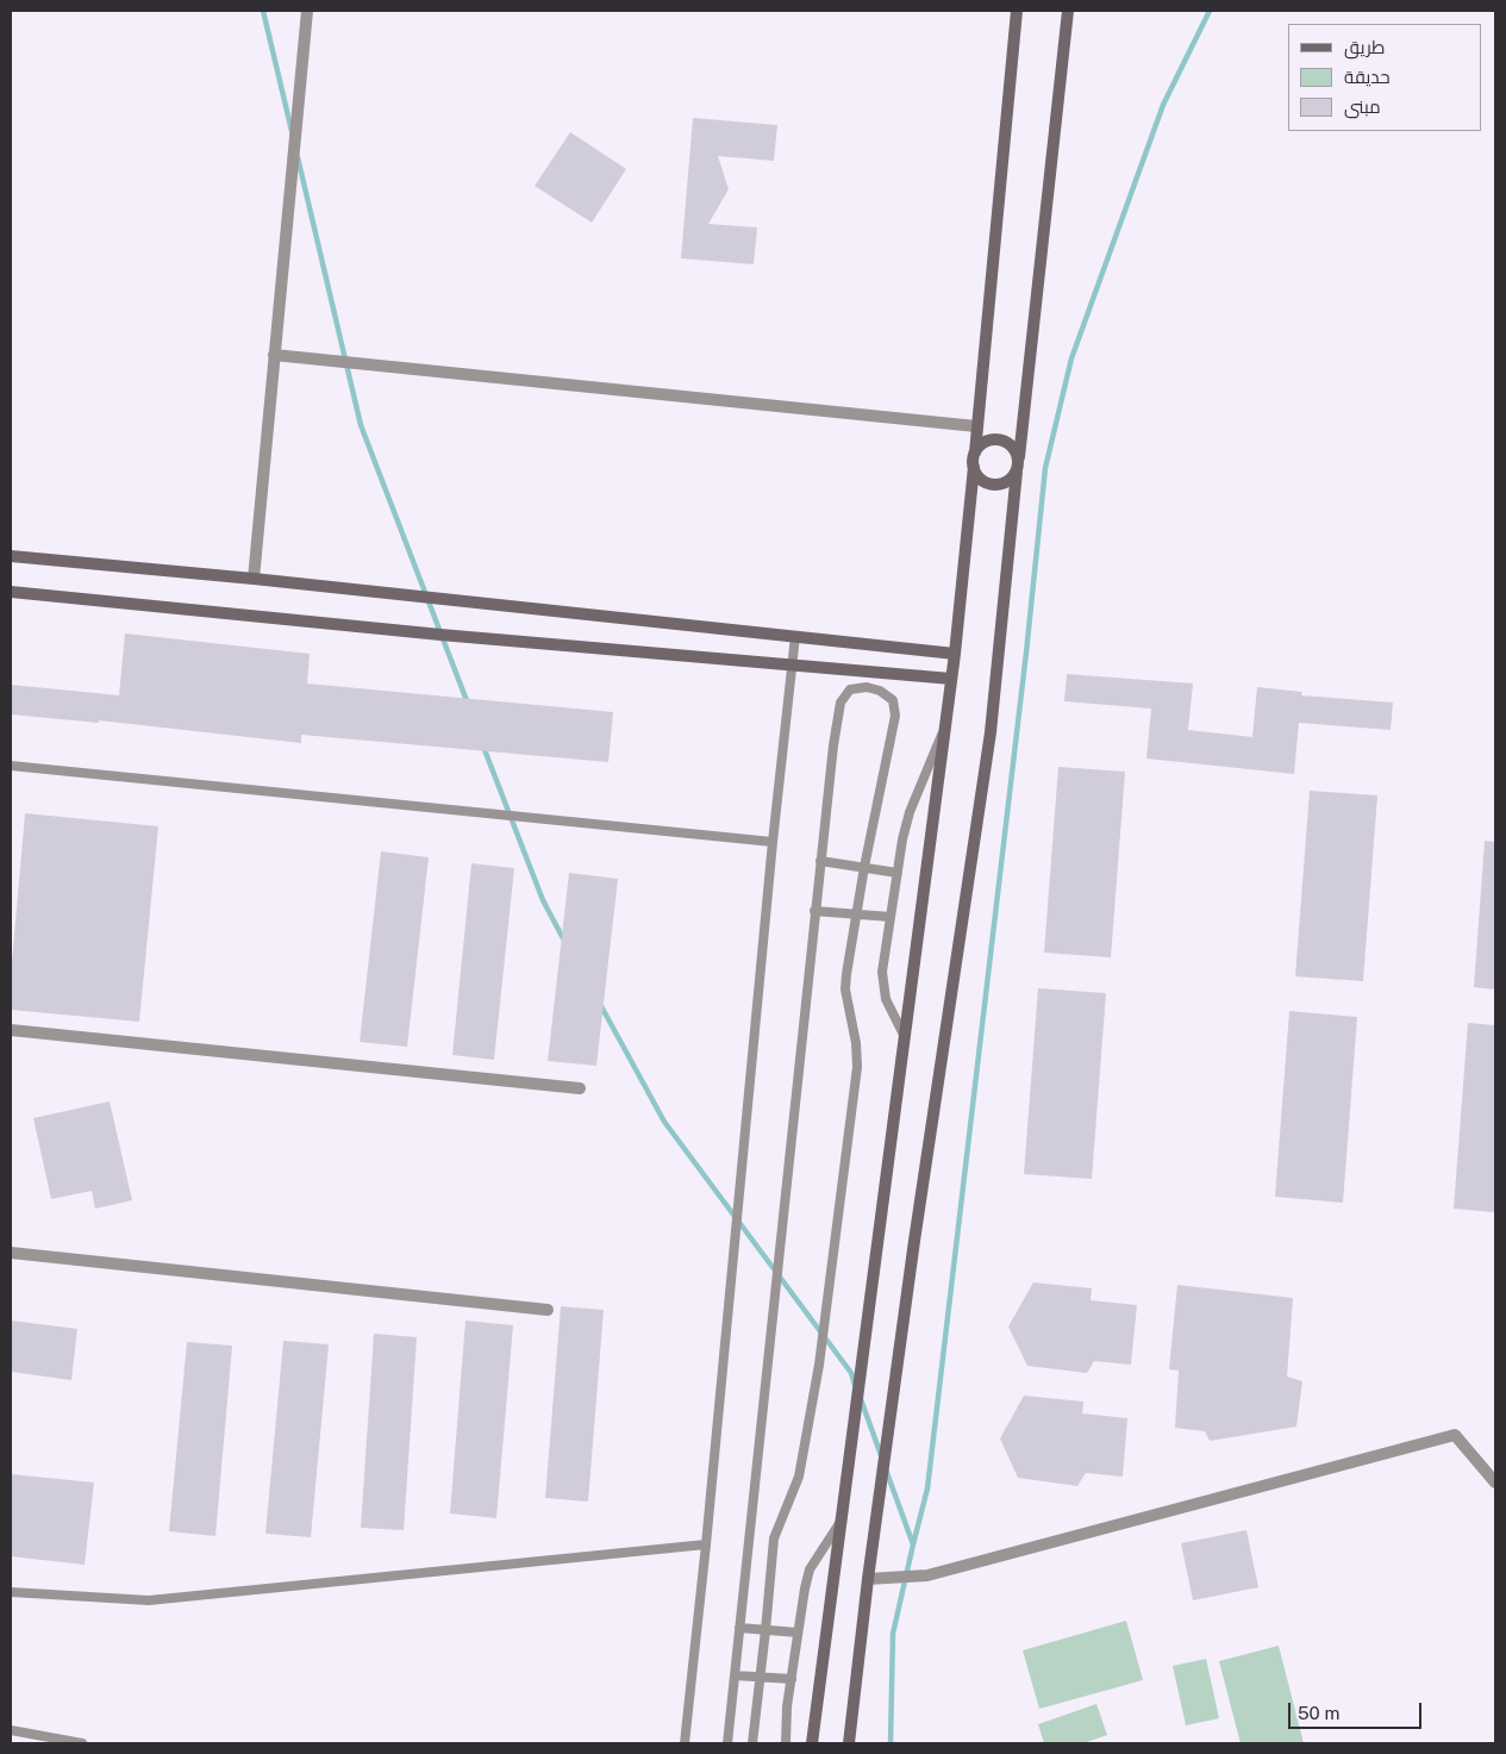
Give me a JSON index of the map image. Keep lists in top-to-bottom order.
{
  "legend": ["طريق", "حديقة", "مبنى"],
  "scale_bar": "50 m"
}
